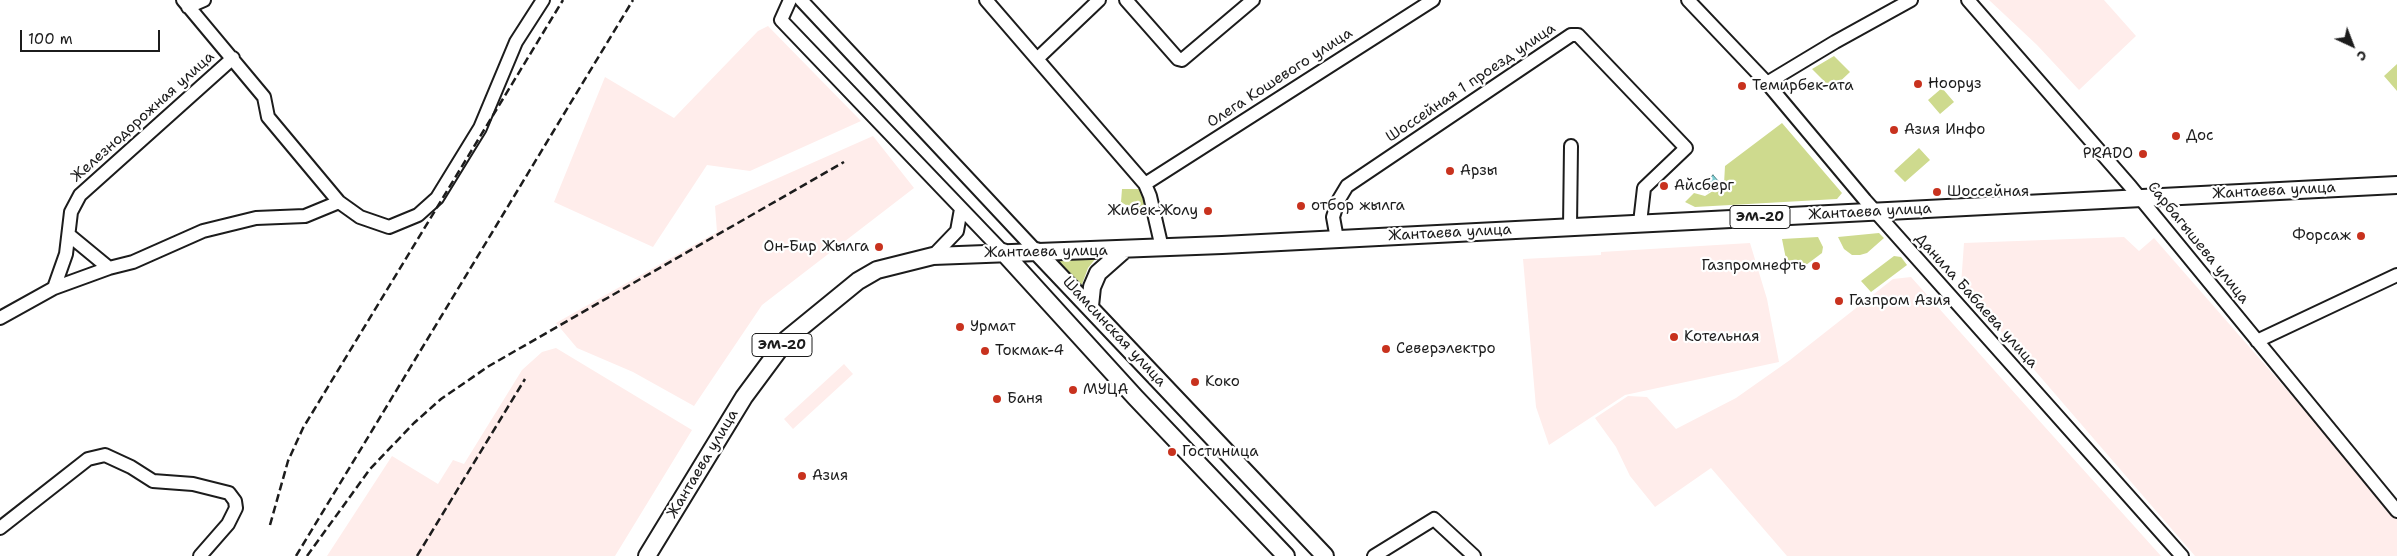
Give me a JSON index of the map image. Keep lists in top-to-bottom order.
{
  "streets": {
    "main road": ["Жантаева улица", "ЭМ-20", "Шамсинская улица"],
    "street": [
      "Олега Кошевого улица",
      "Шоссейная 1 проезд улица",
      "Железнодорожная улица",
      "Сарбагышева улица",
      "Данила Бабаева улица"
    ]
  },
  "crossings": [
    ["Шоссейная 1 проезд улица", "Жантаева улица"],
    ["Жантаева улица", "Сарбагышева улица"],
    ["Жантаева улица", "Данила Бабаева улица"],
    ["Жантаева улица", "Шамсинская улица"]
  ],
  "places": [
    "Нооруз",
    "Темирбек-ата",
    "Азия Инфо",
    "Дос",
    "PRADO",
    "Арзы",
    "Айсберг",
    "Шоссейная",
    "отбор жылга",
    "Жибек-Жолу",
    "Форсаж",
    "Он-Бир Жылга",
    "Газпромнефть",
    "Газпром Азия",
    "Урмат",
    "Котельная",
    "Северэлектро",
    "Токмак-4",
    "Коко",
    "МУЦА",
    "Баня",
    "Гостиница",
    "Азия"
  ],
  "scale_bar": "100 m",
  "north": "bottom right"
}
